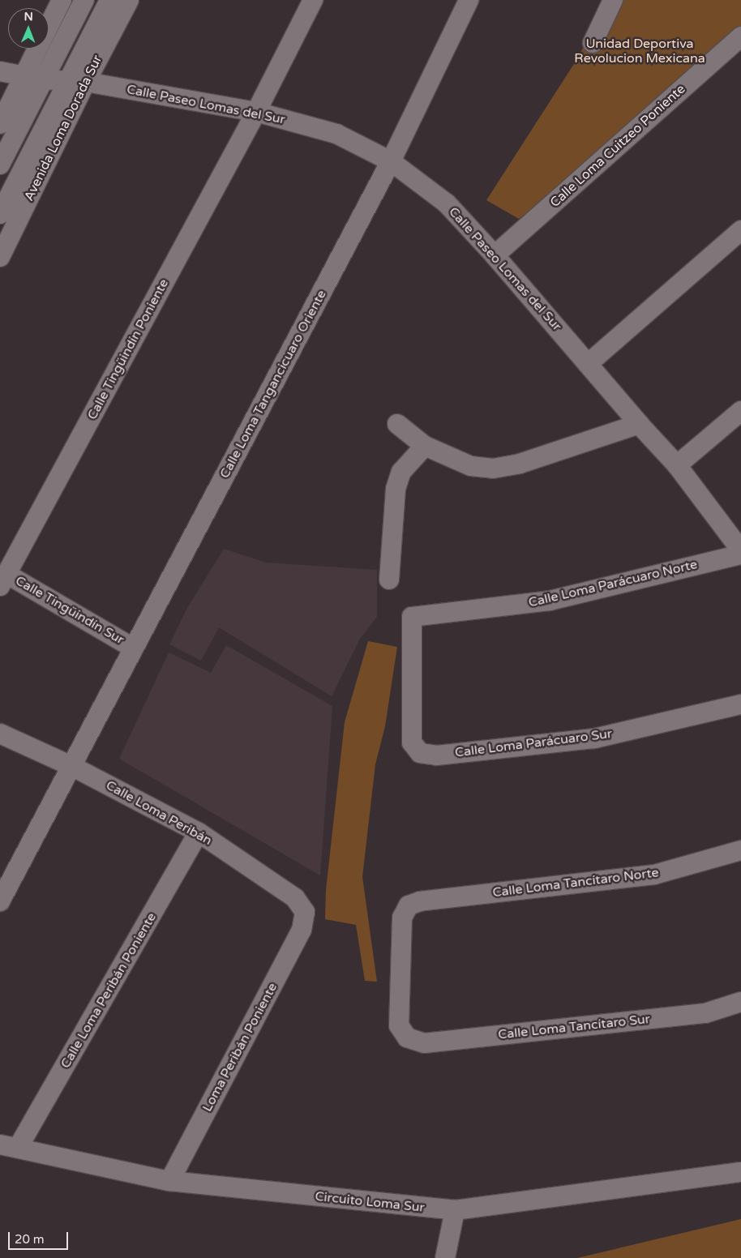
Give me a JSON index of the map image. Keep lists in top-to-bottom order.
{
  "streets": {
    "street": [
      "Calle Paseo Lomas del Sur",
      "Avenida Loma Dorada Sur",
      "Calle Loma Cuitzeo Poniente",
      "Calle Tingüindín Poniente",
      "Calle Loma Tangancicuaro Oriente",
      "Calle Loma Parácuaro Norte",
      "Calle Tingüindín Sur",
      "Calle Loma Parácuaro Sur",
      "Calle Loma Peribán",
      "Calle Loma Tancítaro Norte",
      "Calle Loma Peribán Poniente",
      "Calle Loma Tancítaro Sur",
      "Loma Peribán Poniente",
      "Circuito Loma Sur"
    ]
  },
  "crossings": [
    ["Calle Paseo Lomas del Sur", "Avenida Loma Dorada Sur"],
    ["Calle Paseo Lomas del Sur", "Calle Loma Cuitzeo Poniente"],
    ["Calle Paseo Lomas del Sur", "Calle Tingüindín Poniente"],
    ["Calle Paseo Lomas del Sur", "Calle Loma Tangancicuaro Oriente"],
    ["Calle Tingüindín Poniente", "Calle Tingüindín Sur"],
    ["Calle Loma Tangancicuaro Oriente", "Calle Tingüindín Sur"],
    ["Calle Loma Tangancicuaro Oriente", "Calle Loma Peribán"],
    ["Calle Loma Parácuaro Norte", "Calle Loma Parácuaro Sur"],
    ["Calle Loma Peribán", "Calle Loma Peribán Poniente"],
    ["Calle Loma Peribán", "Loma Peribán Poniente"],
    ["Calle Loma Tancítaro Norte", "Calle Loma Tancítaro Sur"],
    ["Calle Loma Peribán Poniente", "Circuito Loma Sur"],
    ["Loma Peribán Poniente", "Circuito Loma Sur"]
  ],
  "parks": ["Unidad Deportiva Revolucion Mexicana"],
  "scale_bar": "20 m",
  "north": "top"
}
